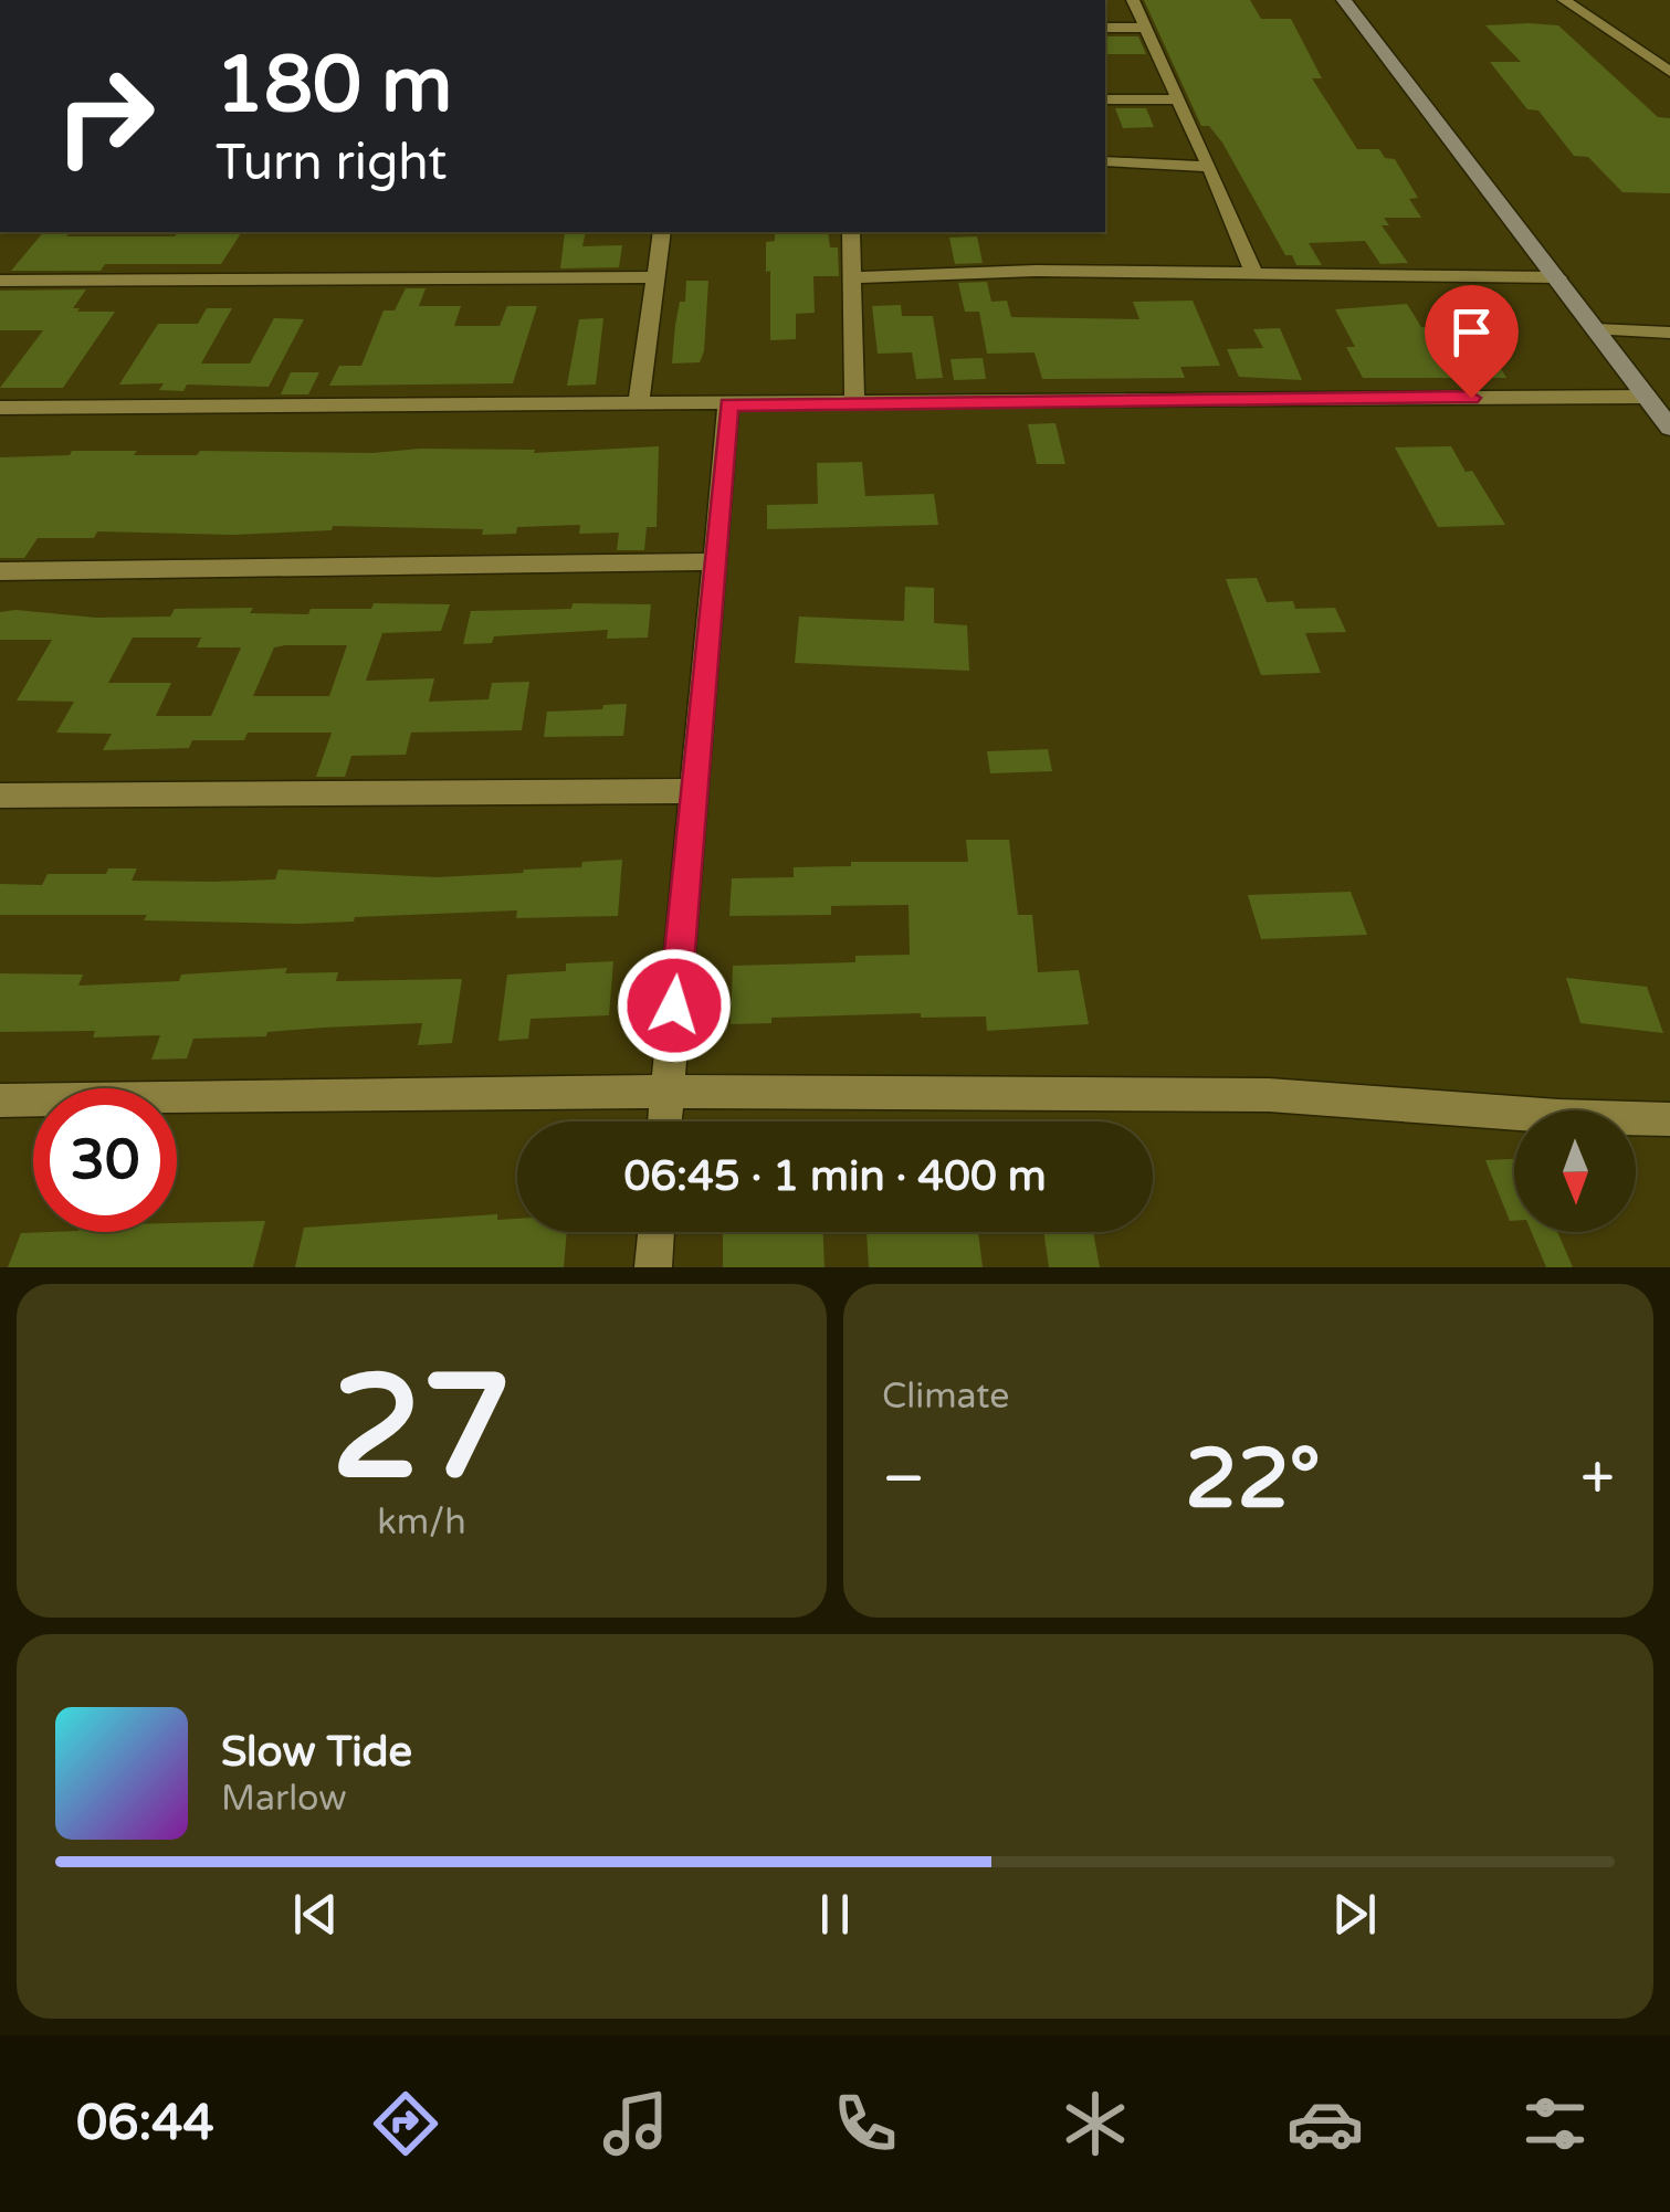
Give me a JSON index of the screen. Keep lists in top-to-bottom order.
{
  "north": "bottom",
  "page": {
    "turn": ["180 m", "Turn right"],
    "limit": "30",
    "trip": "06:45 · 1 min · 400 m",
    "tile": [
      ["27", "km/h"],
      "Climate"
    ],
    "heat": ["−", "22°", "+"],
    "song": ["Slow Tide", "Marlow"],
    "tabs": "06:44"
  }
}
